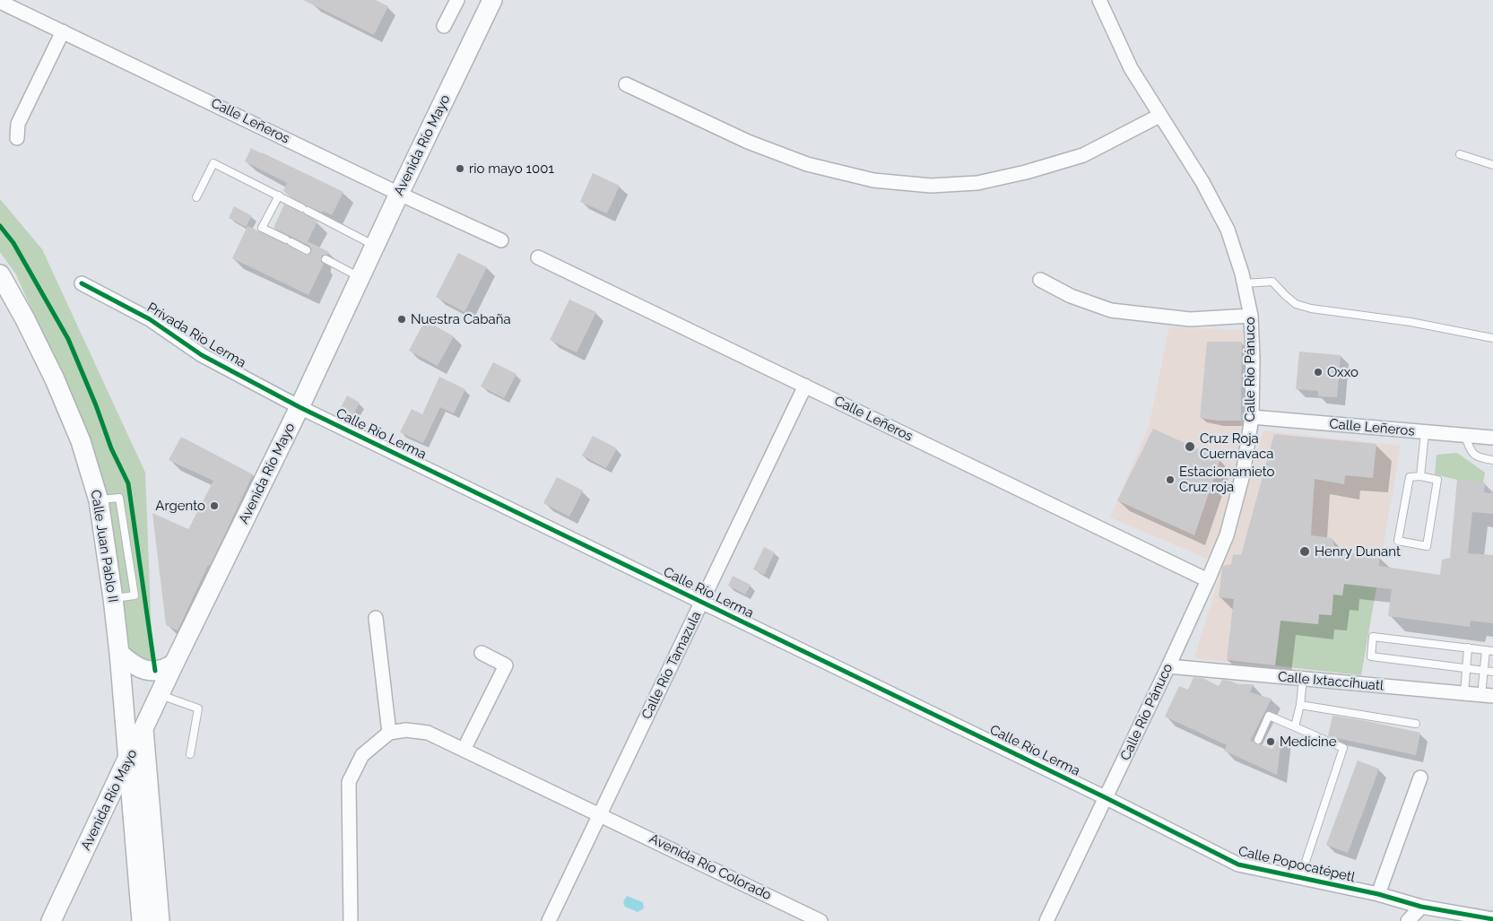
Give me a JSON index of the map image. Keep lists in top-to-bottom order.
{
  "streets": {
    "street": [
      "Calle Leñeros",
      "Avenida Río Mayo",
      "Privada Río Lerma",
      "Calle Río Pánuco",
      "Calle Río Lerma",
      "Calle Juan Pablo II",
      "Calle Río Tamazula",
      "Calle Ixtaccíhuatl",
      "Calle Popocatépetl",
      "Avenida Río Colorado"
    ]
  },
  "crossings": [
    ["Calle Leñeros", "Avenida Río Mayo"],
    ["Calle Leñeros", "Calle Río Pánuco"],
    ["Calle Leñeros", "Calle Río Tamazula"],
    ["Avenida Río Mayo", "Privada Río Lerma"],
    ["Avenida Río Mayo", "Calle Río Lerma"],
    ["Avenida Río Mayo", "Calle Juan Pablo II"],
    ["Privada Río Lerma", "Calle Río Lerma"],
    ["Calle Río Pánuco", "Calle Río Lerma"],
    ["Calle Río Pánuco", "Calle Ixtaccíhuatl"],
    ["Calle Río Pánuco", "Calle Popocatépetl"],
    ["Calle Río Lerma", "Calle Río Tamazula"],
    ["Calle Río Lerma", "Calle Popocatépetl"],
    ["Calle Río Tamazula", "Avenida Río Colorado"]
  ],
  "places": [
    "rio mayo 1001",
    "Nuestra Cabaña",
    "Oxxo",
    "Cruz Roja Cuernavaca",
    "Estacionamieto Cruz roja",
    "Argento",
    "Henry Dunant",
    "Medicine"
  ]
}
